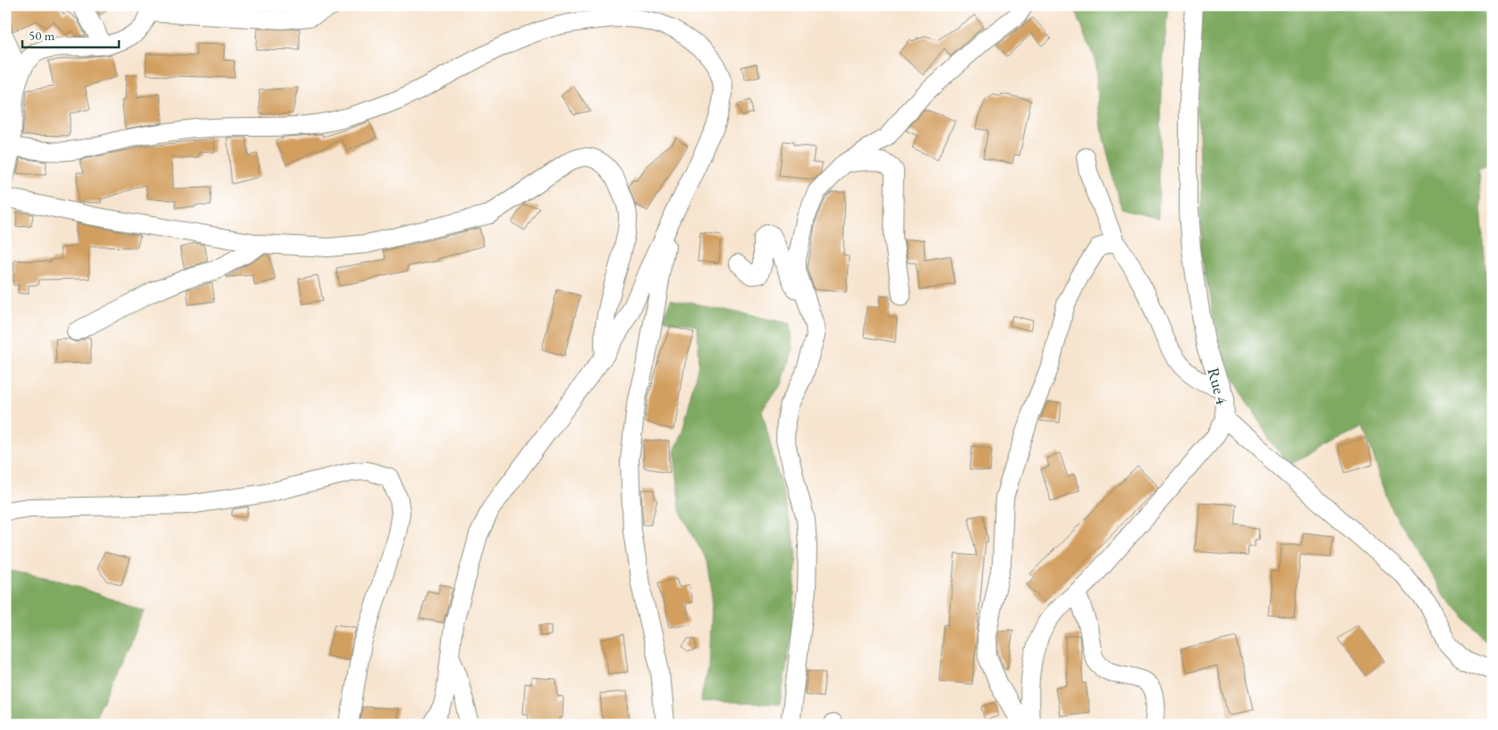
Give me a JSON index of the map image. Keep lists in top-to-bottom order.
{
  "streets": {
    "street": ["Rue 4"]
  },
  "scale_bar": "50 m"
}
